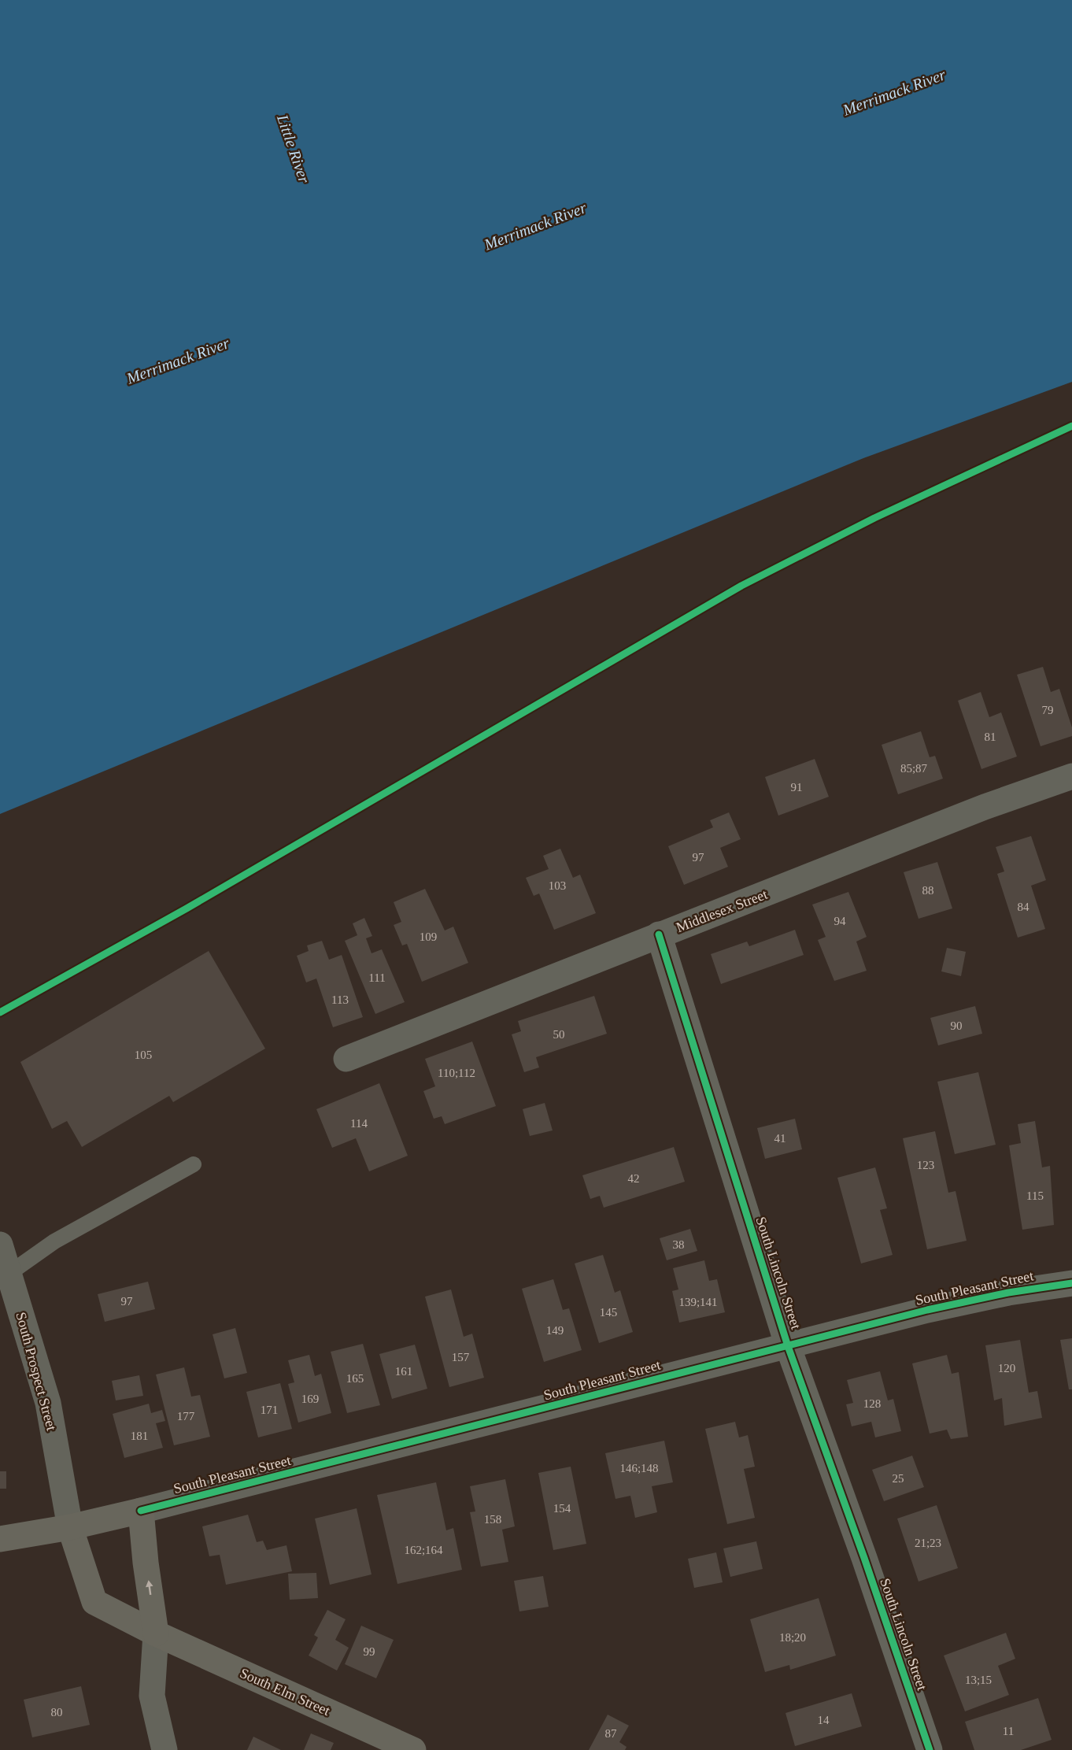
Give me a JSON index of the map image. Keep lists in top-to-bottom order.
{
  "streets": {
    "main road": ["South Elm Street"],
    "street": [
      "Middlesex Street",
      "South Lincoln Street",
      "South Pleasant Street",
      "South Prospect Street"
    ]
  },
  "crossings": [
    ["Middlesex Street", "South Lincoln Street"],
    ["South Lincoln Street", "South Pleasant Street"],
    ["South Prospect Street", "South Elm Street"]
  ],
  "water": ["Merrimack River", "Little River"],
  "house_numbers": [
    "79",
    "81",
    "85;87",
    "91",
    "97",
    "103",
    "88",
    "84",
    "94",
    "109",
    "111",
    "113",
    "90",
    "50",
    "105",
    "110;112",
    "114",
    "41",
    "123",
    "42",
    "115",
    "38",
    "97",
    "139;141",
    "145",
    "149",
    "157",
    "120",
    "161",
    "165",
    "169",
    "128",
    "171",
    "177",
    "181",
    "146;148",
    "25",
    "154",
    "158",
    "21;23",
    "162;164",
    "18;20",
    "99",
    "13;15",
    "80",
    "14",
    "11",
    "87"
  ]
}
